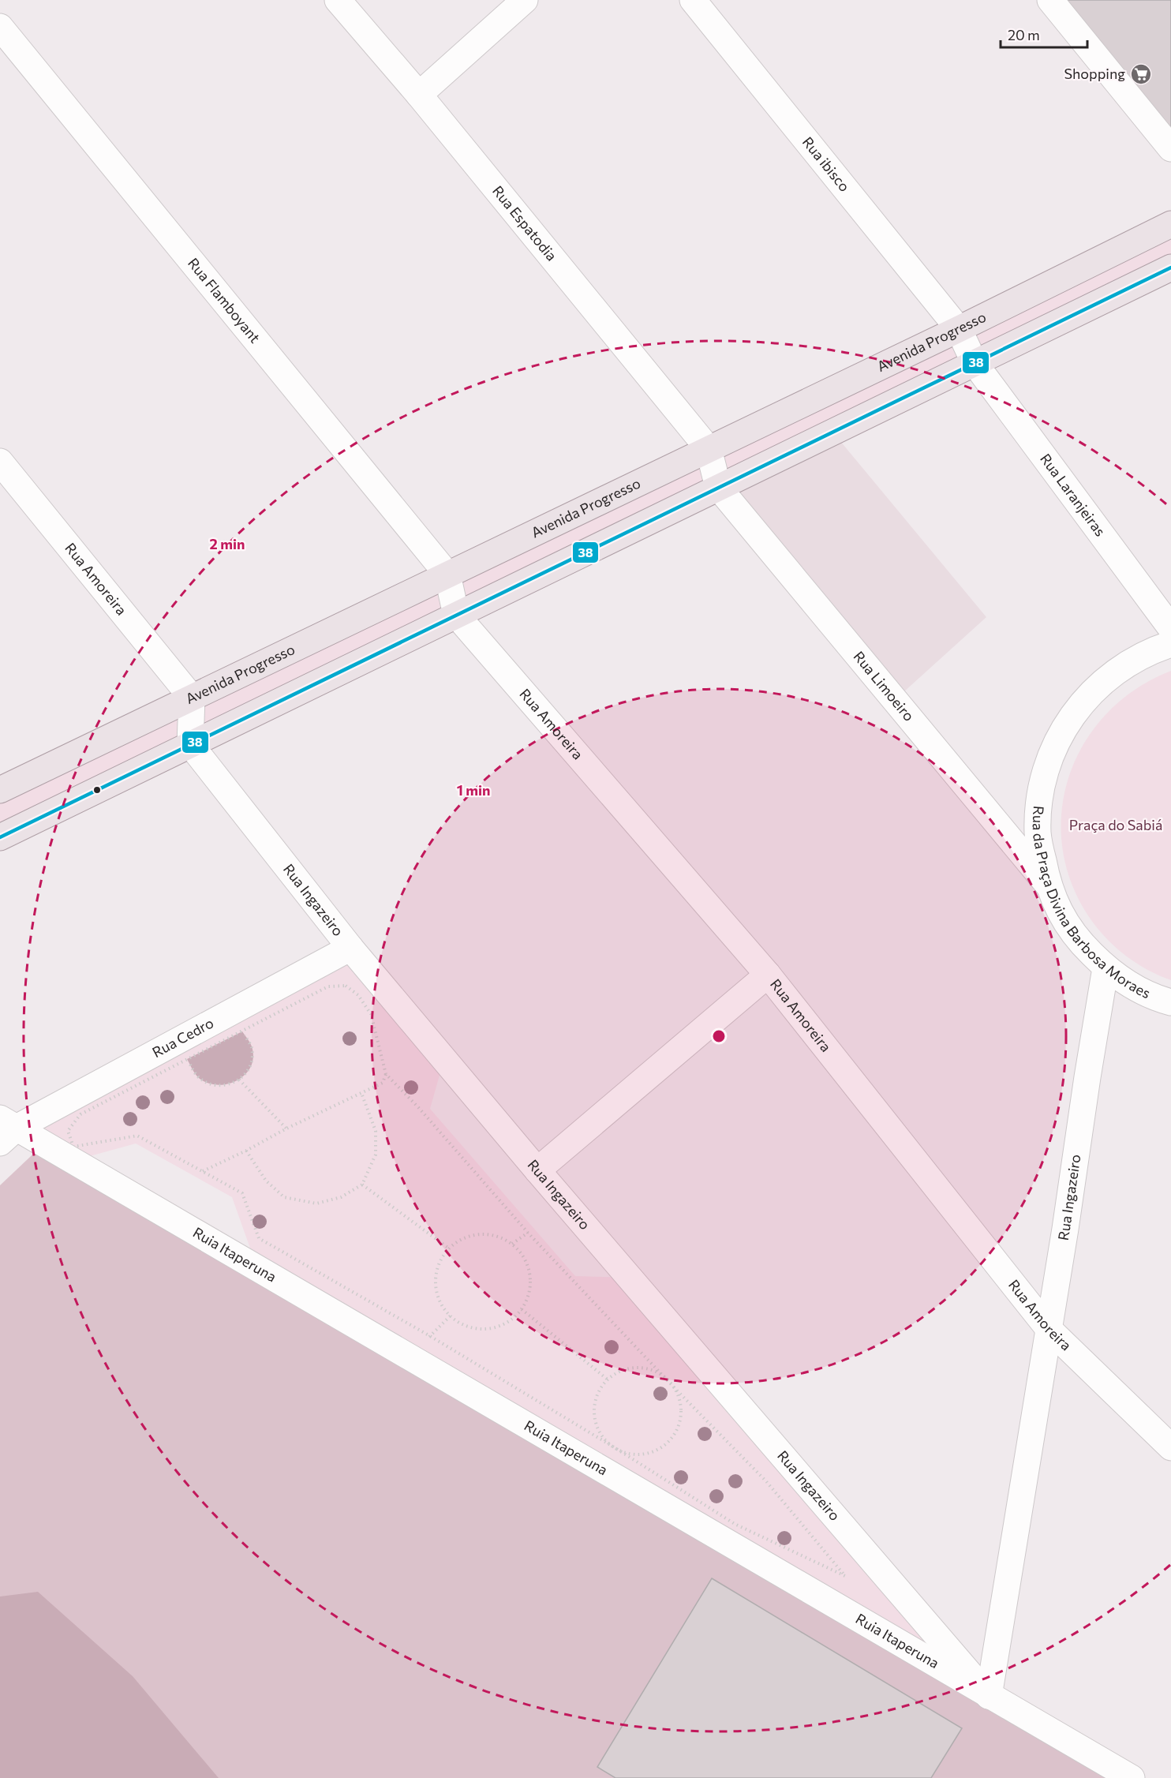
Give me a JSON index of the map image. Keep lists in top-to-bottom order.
{
  "streets": {
    "main road": ["Avenida Progresso"],
    "street": [
      "Rua ibisco",
      "Rua Espatodia",
      "Rua Flamboyant",
      "Rua Laranjeiras",
      "Rua Amoreira",
      "Rua Limoeiro",
      "Rua da Praça Divina Barbosa Moraes",
      "Rua Ingazeiro",
      "Rua Cedro",
      "Ruia Itaperuna"
    ]
  },
  "crossings": [
    ["Rua ibisco", "Avenida Progresso"],
    ["Rua ibisco", "Rua Laranjeiras"],
    ["Rua Espatodia", "Avenida Progresso"],
    ["Rua Flamboyant", "Avenida Progresso"],
    ["Rua Flamboyant", "Rua Amoreira"],
    ["Avenida Progresso", "Rua Amoreira"],
    ["Rua Amoreira", "Rua Ingazeiro"],
    ["Rua Limoeiro", "Rua da Praça Divina Barbosa Moraes"],
    ["Rua da Praça Divina Barbosa Moraes", "Rua Ingazeiro"],
    ["Rua Ingazeiro", "Rua Cedro"],
    ["Rua Ingazeiro", "Ruia Itaperuna"],
    ["Rua Cedro", "Ruia Itaperuna"]
  ],
  "parks": ["Praça do Sabiá"],
  "places": {
    "supermarket": ["Shopping"]
  },
  "lines": ["transit line 38"],
  "scale_bar": "20 m",
  "rings": ["2 min", "1 min"]
}
